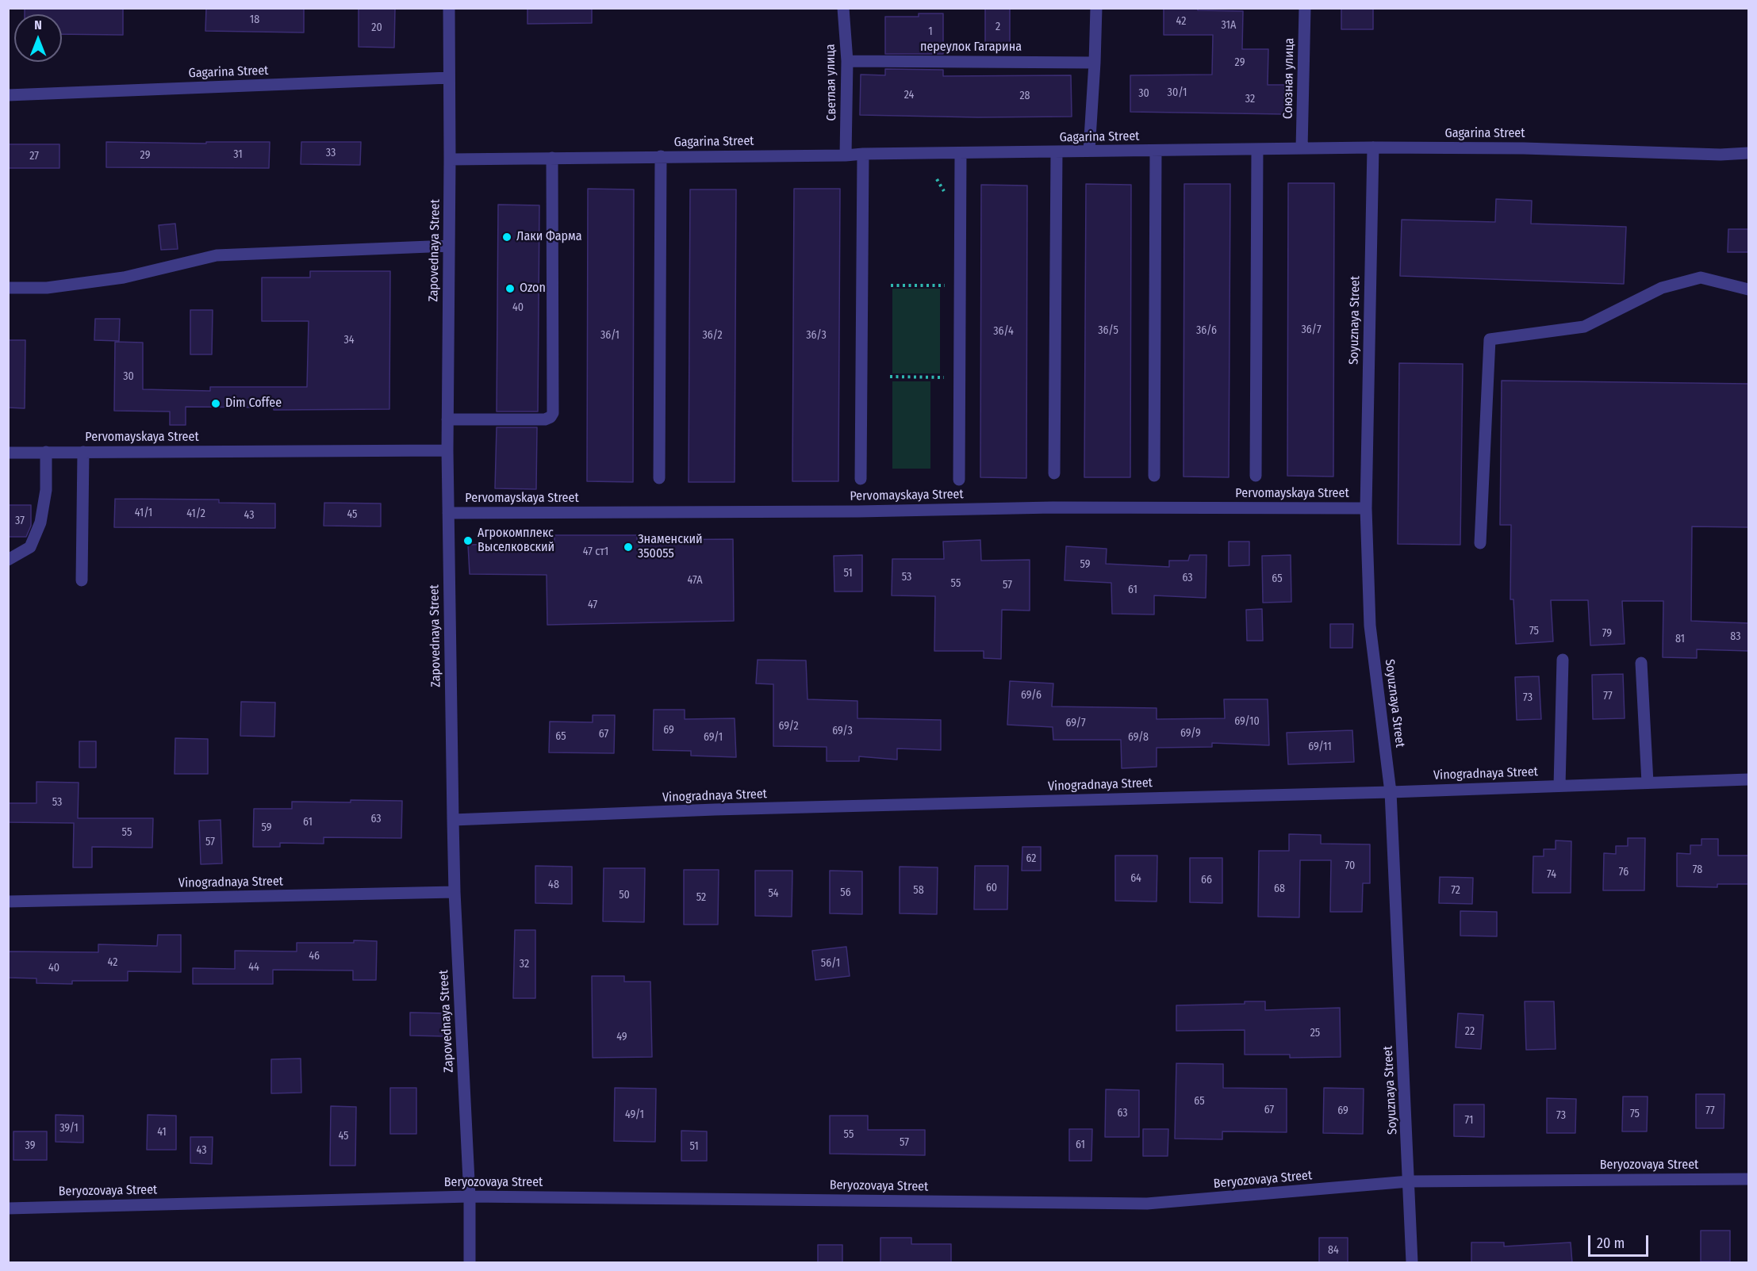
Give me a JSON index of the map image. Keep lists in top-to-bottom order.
{
  "streets": {
    "street": [
      "переулок Гагарина",
      "Gagarina Street",
      "Союзная улица",
      "Светлая улица",
      "Zapovednaya Street",
      "Soyuznaya Street",
      "Pervomayskaya Street",
      "Vinogradnaya Street",
      "Beryozovaya Street"
    ]
  },
  "crossings": [
    ["переулок Гагарина", "Светлая улица"],
    ["Gagarina Street", "Союзная улица"],
    ["Gagarina Street", "Светлая улица"],
    ["Gagarina Street", "Zapovednaya Street"],
    ["Gagarina Street", "Soyuznaya Street"],
    ["Zapovednaya Street", "Pervomayskaya Street"],
    ["Zapovednaya Street", "Vinogradnaya Street"],
    ["Zapovednaya Street", "Beryozovaya Street"],
    ["Soyuznaya Street", "Pervomayskaya Street"],
    ["Soyuznaya Street", "Vinogradnaya Street"],
    ["Soyuznaya Street", "Beryozovaya Street"]
  ],
  "places": [
    "Лаки Фарма",
    "Ozon",
    "Dim Coffee",
    "Агрокомплекс Выселковский",
    "Знаменский 350055"
  ],
  "house_numbers": [
    "18",
    "42",
    "31А",
    "2",
    "20",
    "1",
    "29",
    "30/1",
    "30",
    "24",
    "28",
    "32",
    "33",
    "31",
    "29",
    "27",
    "40",
    "36/7",
    "36/5",
    "36/6",
    "36/4",
    "36/1",
    "36/2",
    "36/3",
    "34",
    "30",
    "41/1",
    "41/2",
    "45",
    "43",
    "37",
    "47 ст1",
    "59",
    "51",
    "53",
    "63",
    "65",
    "47А",
    "55",
    "57",
    "61",
    "47",
    "75",
    "79",
    "83",
    "81",
    "69/6",
    "77",
    "73",
    "69/10",
    "69/7",
    "69/2",
    "69",
    "69/3",
    "69/9",
    "67",
    "65",
    "69/1",
    "69/8",
    "69/11",
    "53",
    "63",
    "61",
    "59",
    "55",
    "57",
    "62",
    "70",
    "78",
    "76",
    "74",
    "64",
    "66",
    "48",
    "60",
    "68",
    "58",
    "72",
    "56",
    "54",
    "50",
    "52",
    "46",
    "42",
    "56/1",
    "32",
    "44",
    "40",
    "22",
    "25",
    "49",
    "65",
    "67",
    "69",
    "77",
    "63",
    "75",
    "49/1",
    "73",
    "71",
    "39/1",
    "41",
    "55",
    "45",
    "57",
    "61",
    "39",
    "51",
    "43",
    "84"
  ],
  "scale_bar": "20 m",
  "north": "top"
}
